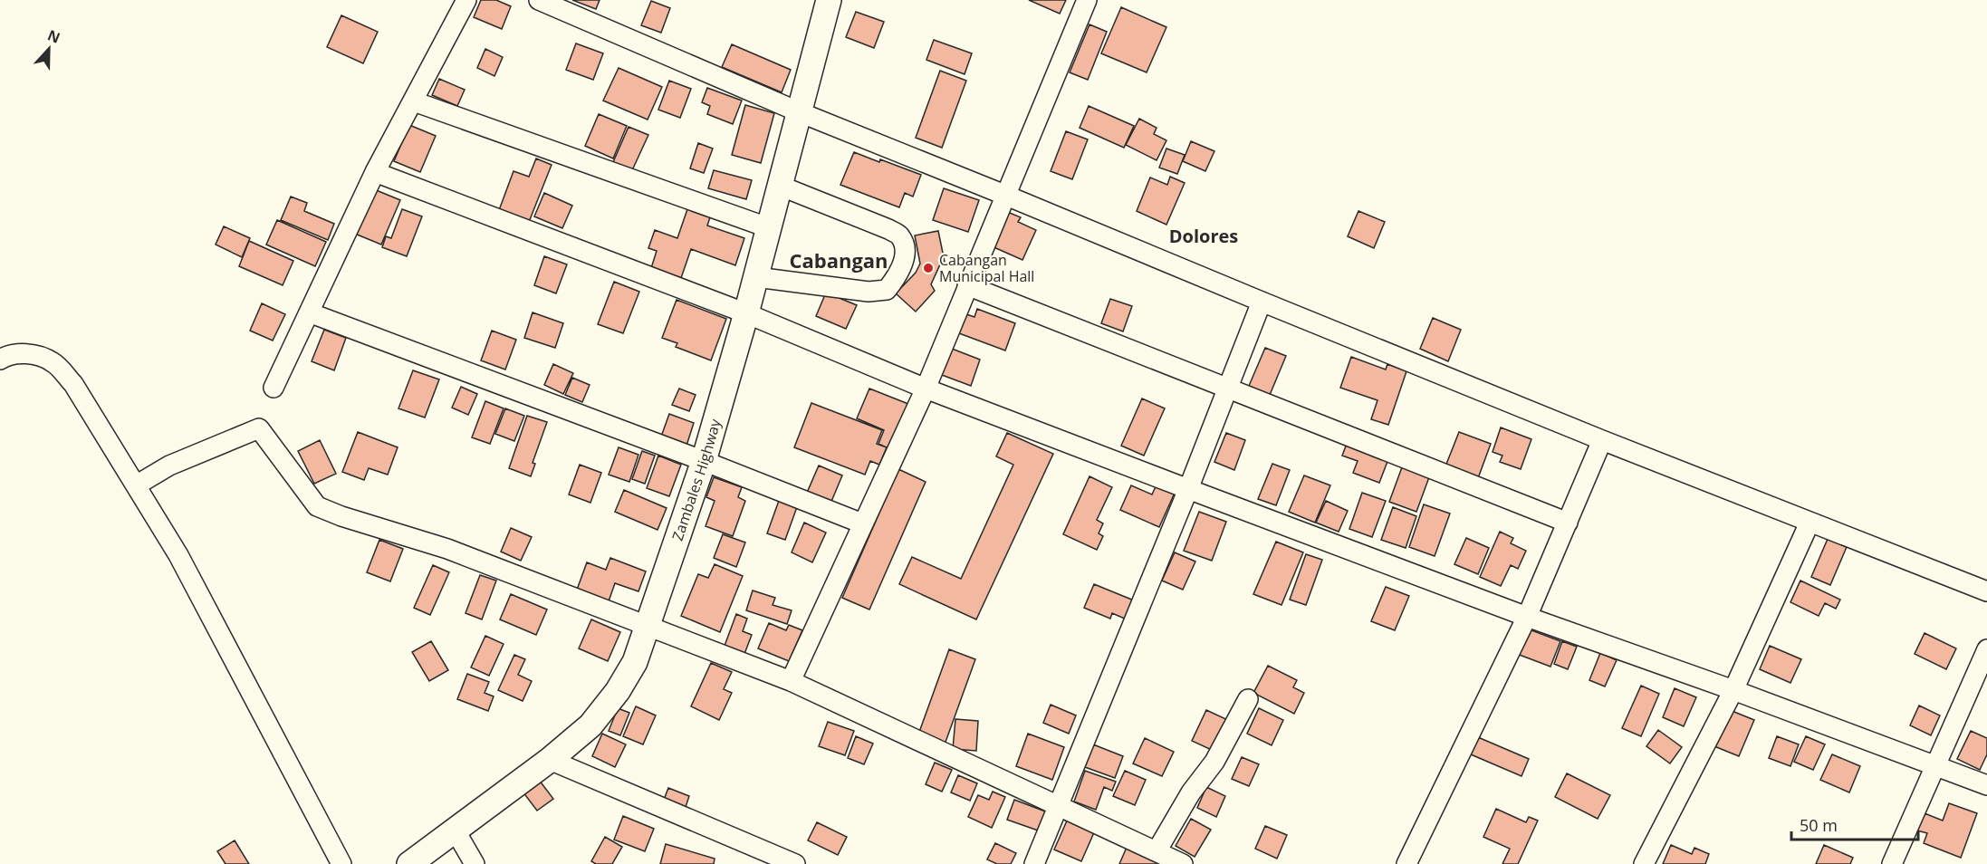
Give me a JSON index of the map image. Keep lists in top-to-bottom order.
{
  "streets": {
    "main road": ["Zambales Highway"]
  },
  "districts": ["Dolores", "Cabangan"],
  "places": ["Cabangan Municipal Hall"],
  "scale_bar": "50 m",
  "north": "top"
}
